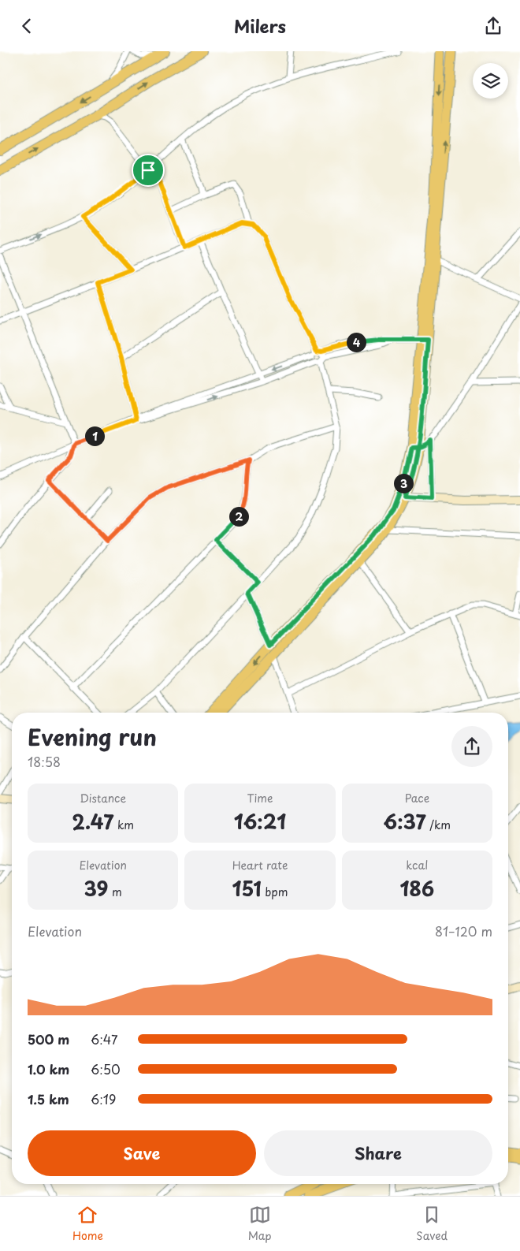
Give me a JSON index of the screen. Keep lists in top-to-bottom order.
{
  "page": {
    "header": "Milers",
    "pins": [
      "4",
      "1",
      "3",
      "2"
    ],
    "heading": ["Evening run", "18:58"],
    "stats": [
      ["Distance", "2.47 km"],
      ["Time", "16:21"],
      ["Pace", "6:37 /km"],
      ["Elevation", "39 m"],
      ["Heart rate", "151 bpm"],
      ["kcal", "186"]
    ],
    "chart": ["Elevation", "81–120 m"],
    "list": [
      {
        "name": "500 m",
        "note": "6:47"
      },
      {
        "name": "1.0 km",
        "note": "6:50"
      },
      {
        "name": "1.5 km",
        "note": "6:19"
      }
    ],
    "buttons": ["Save", "Share"],
    "tabs": ["Home", "Map", "Saved"]
  }
}
